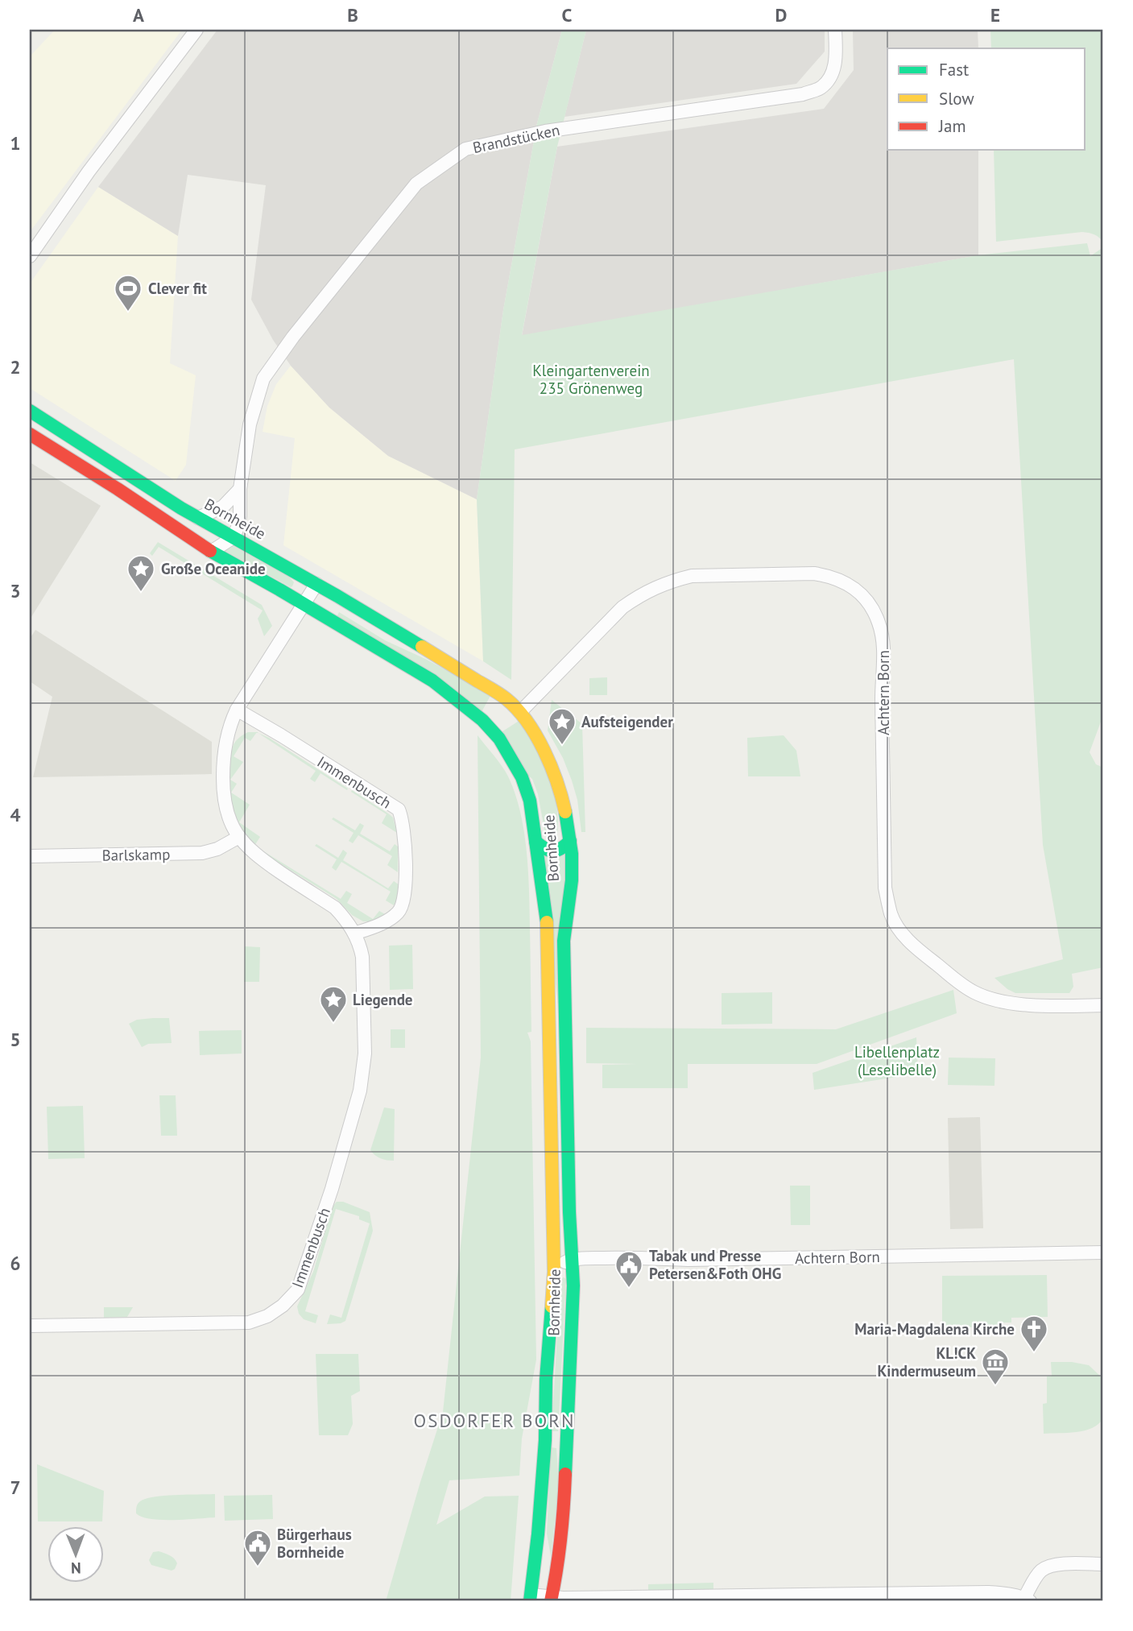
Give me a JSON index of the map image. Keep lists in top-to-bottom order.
{
  "streets": {
    "street": [
      "Brandstücken",
      "Bornheide",
      "Achtern Born",
      "Immenbusch",
      "Barlskamp"
    ]
  },
  "crossings": [
    ["Brandstücken", "Bornheide"],
    ["Bornheide", "Achtern Born"],
    ["Bornheide", "Immenbusch"],
    ["Immenbusch", "Barlskamp"]
  ],
  "districts": ["OSDORFER BORN"],
  "parks": ["Kleingartenverein 235 Grönenweg", "Libellenplatz (Leselibelle)"],
  "places": {
    "sports": ["Clever fit"],
    "place": ["Große Oceanide", "Aufsteigender", "Liegende"],
    "public building": ["Tabak und Presse Petersen&Foth OHG", "Bürgerhaus Bornheide"],
    "church": ["Maria-Magdalena Kirche"],
    "museum": ["KL!CK Kindermuseum"]
  },
  "legend": ["Fast", "Slow", "Jam"],
  "north": "bottom",
  "grid": {
    "columns": [
      "A",
      "B",
      "C",
      "D",
      "E"
    ],
    "rows": [
      "1",
      "2",
      "3",
      "4",
      "5",
      "6",
      "7"
    ]
  }
}
